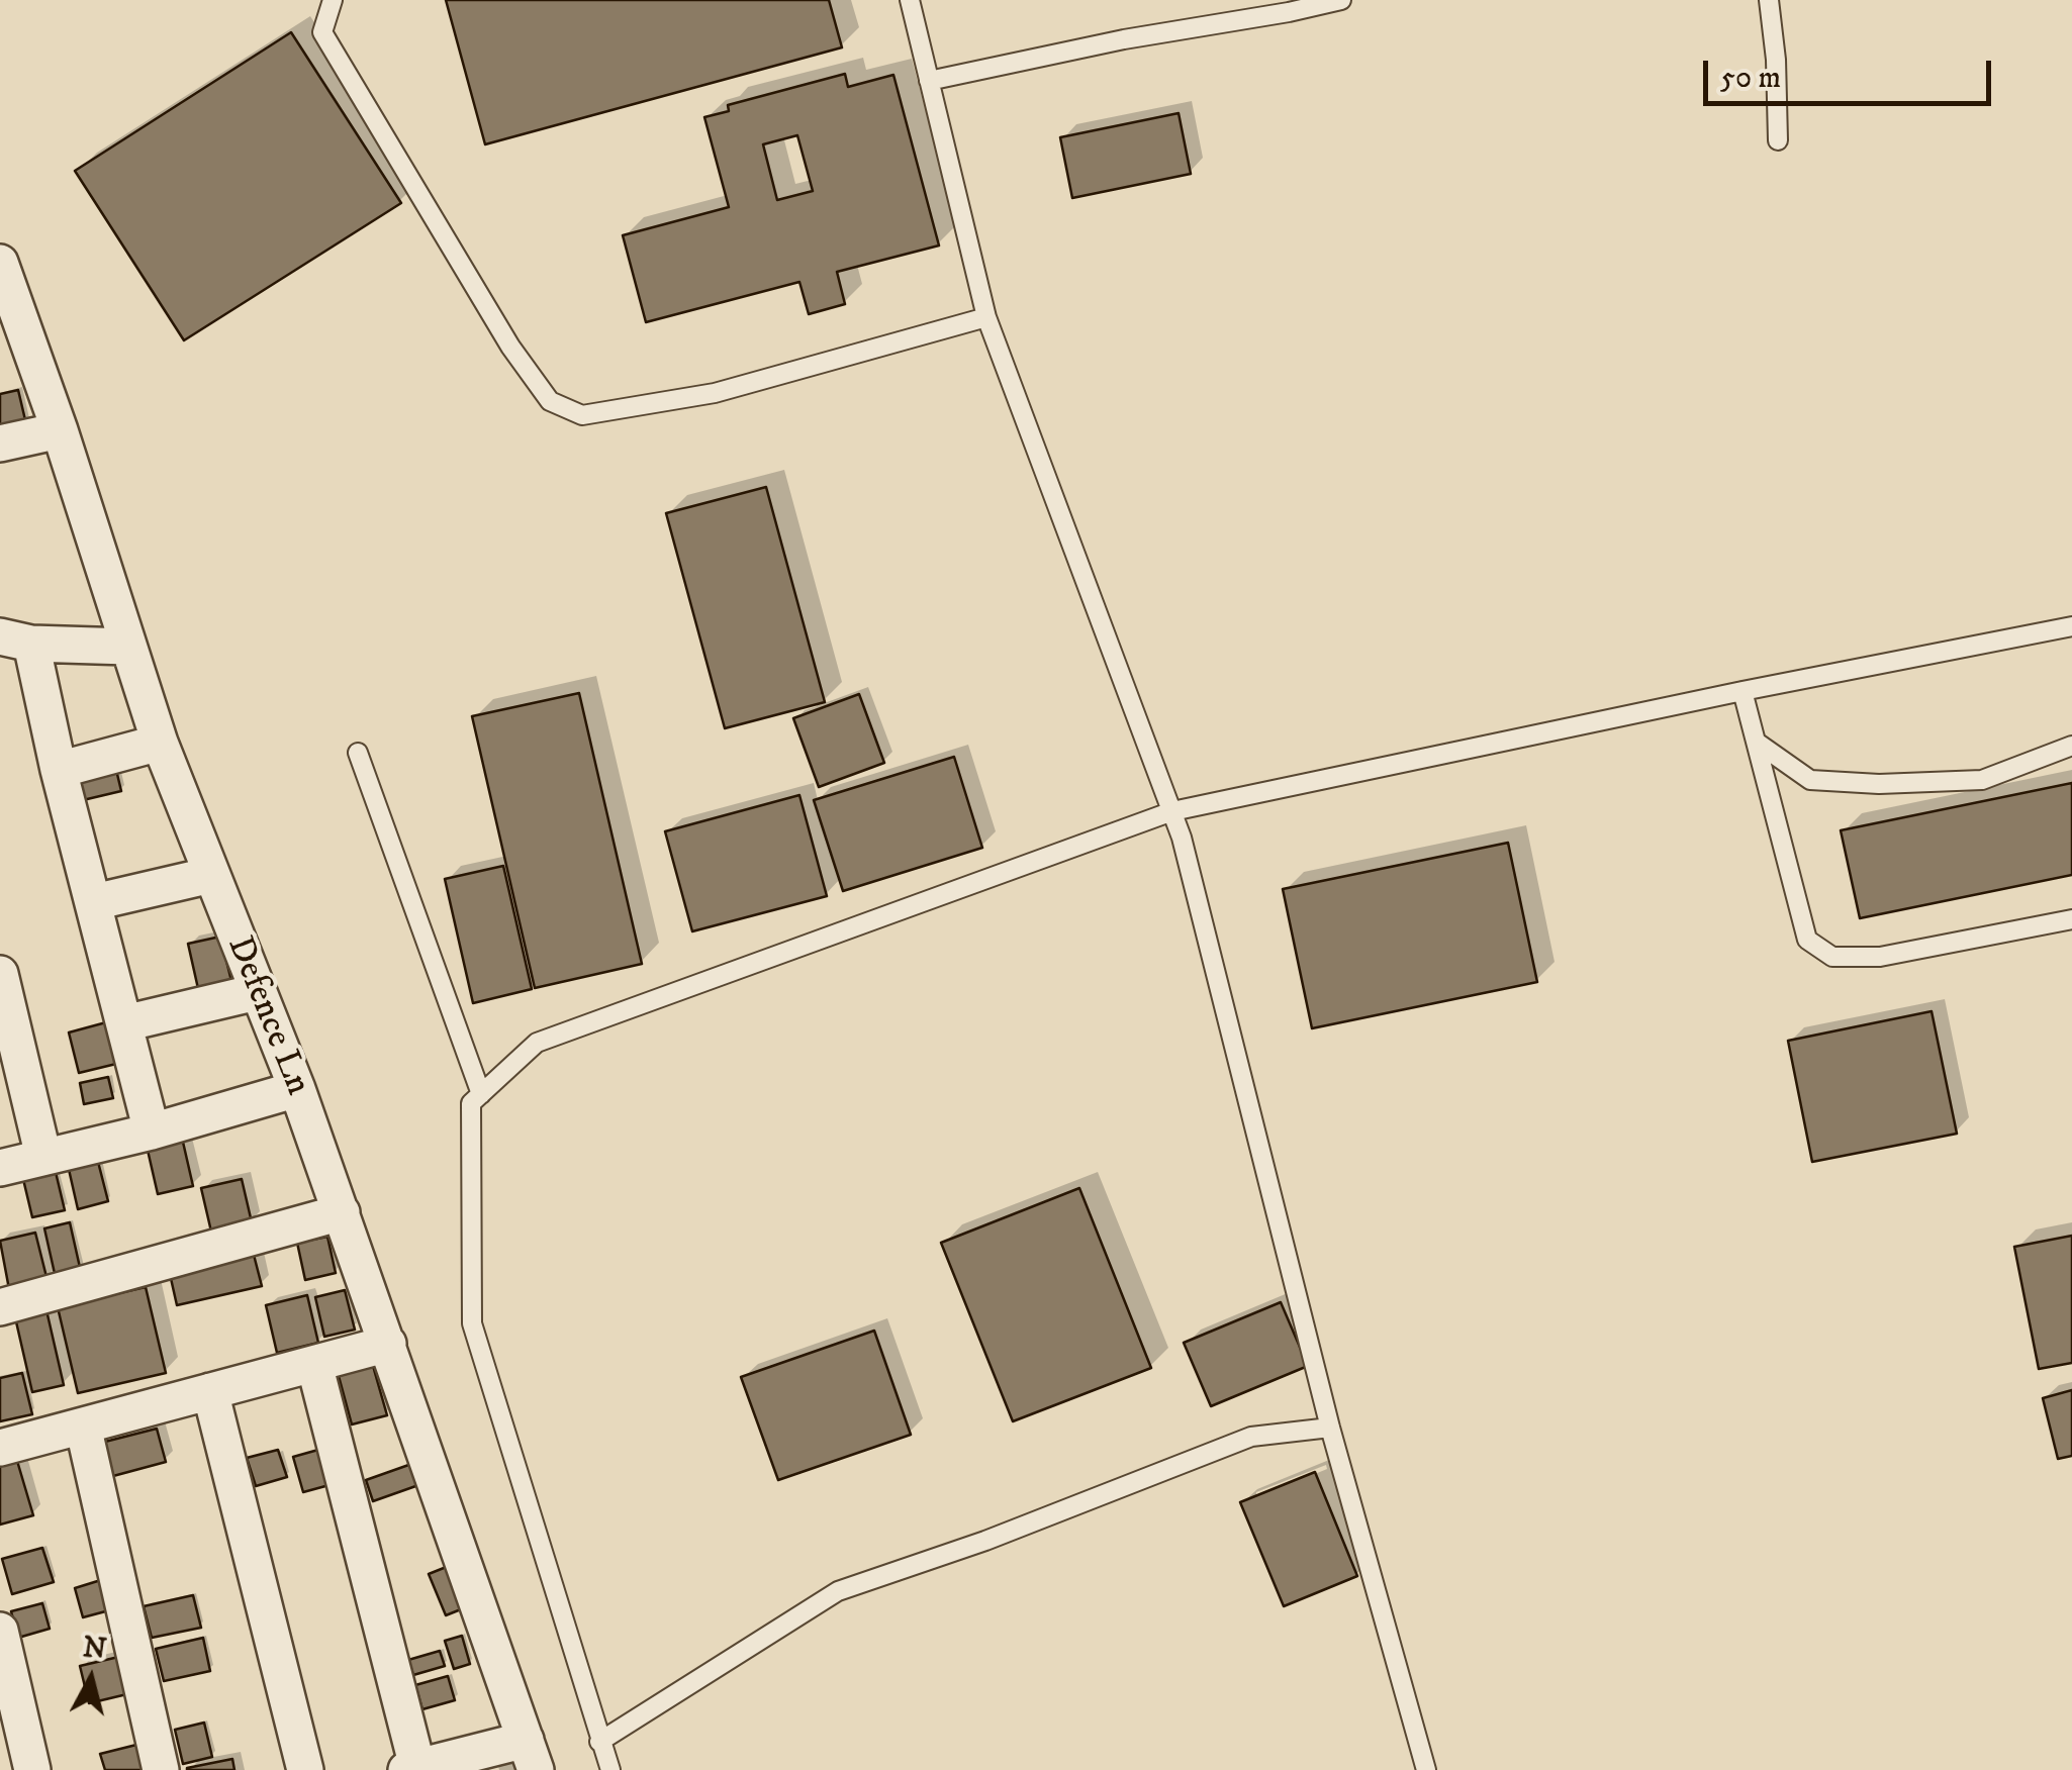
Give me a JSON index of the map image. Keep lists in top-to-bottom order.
{
  "streets": {
    "street": ["Defence Ln"]
  },
  "scale_bar": "50 m",
  "north": "top"
}
